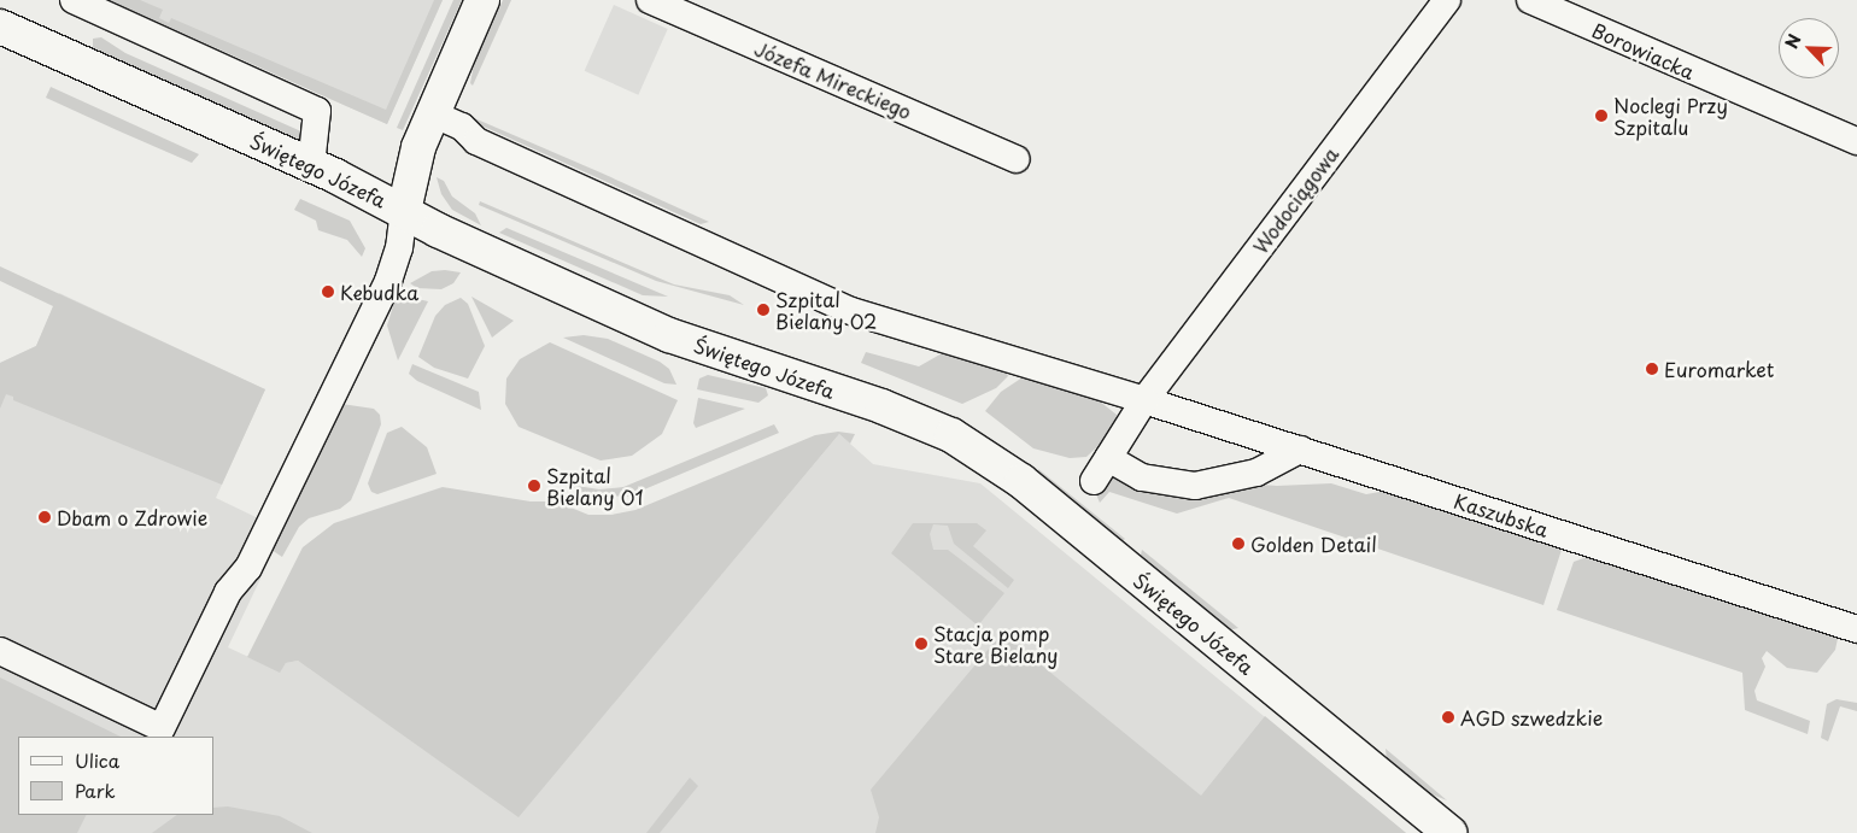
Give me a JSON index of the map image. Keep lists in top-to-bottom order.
{
  "streets": {
    "street": [
      "Borowiacka",
      "Józefa Mireckiego",
      "Świętego Józefa",
      "Wodociągowa",
      "Kaszubska"
    ]
  },
  "crossings": [
    ["Wodociągowa", "Kaszubska"]
  ],
  "places": [
    "Noclegi Przy Szpitalu",
    "Kebudka",
    "Szpital Bielany 02",
    "Euromarket",
    "Szpital Bielany 01",
    "Dbam o Zdrowie",
    "Golden Detail",
    "Stacja pomp Stare Bielany",
    "AGD szwedzkie"
  ],
  "legend": ["Ulica", "Park"],
  "north": "top left"
}
